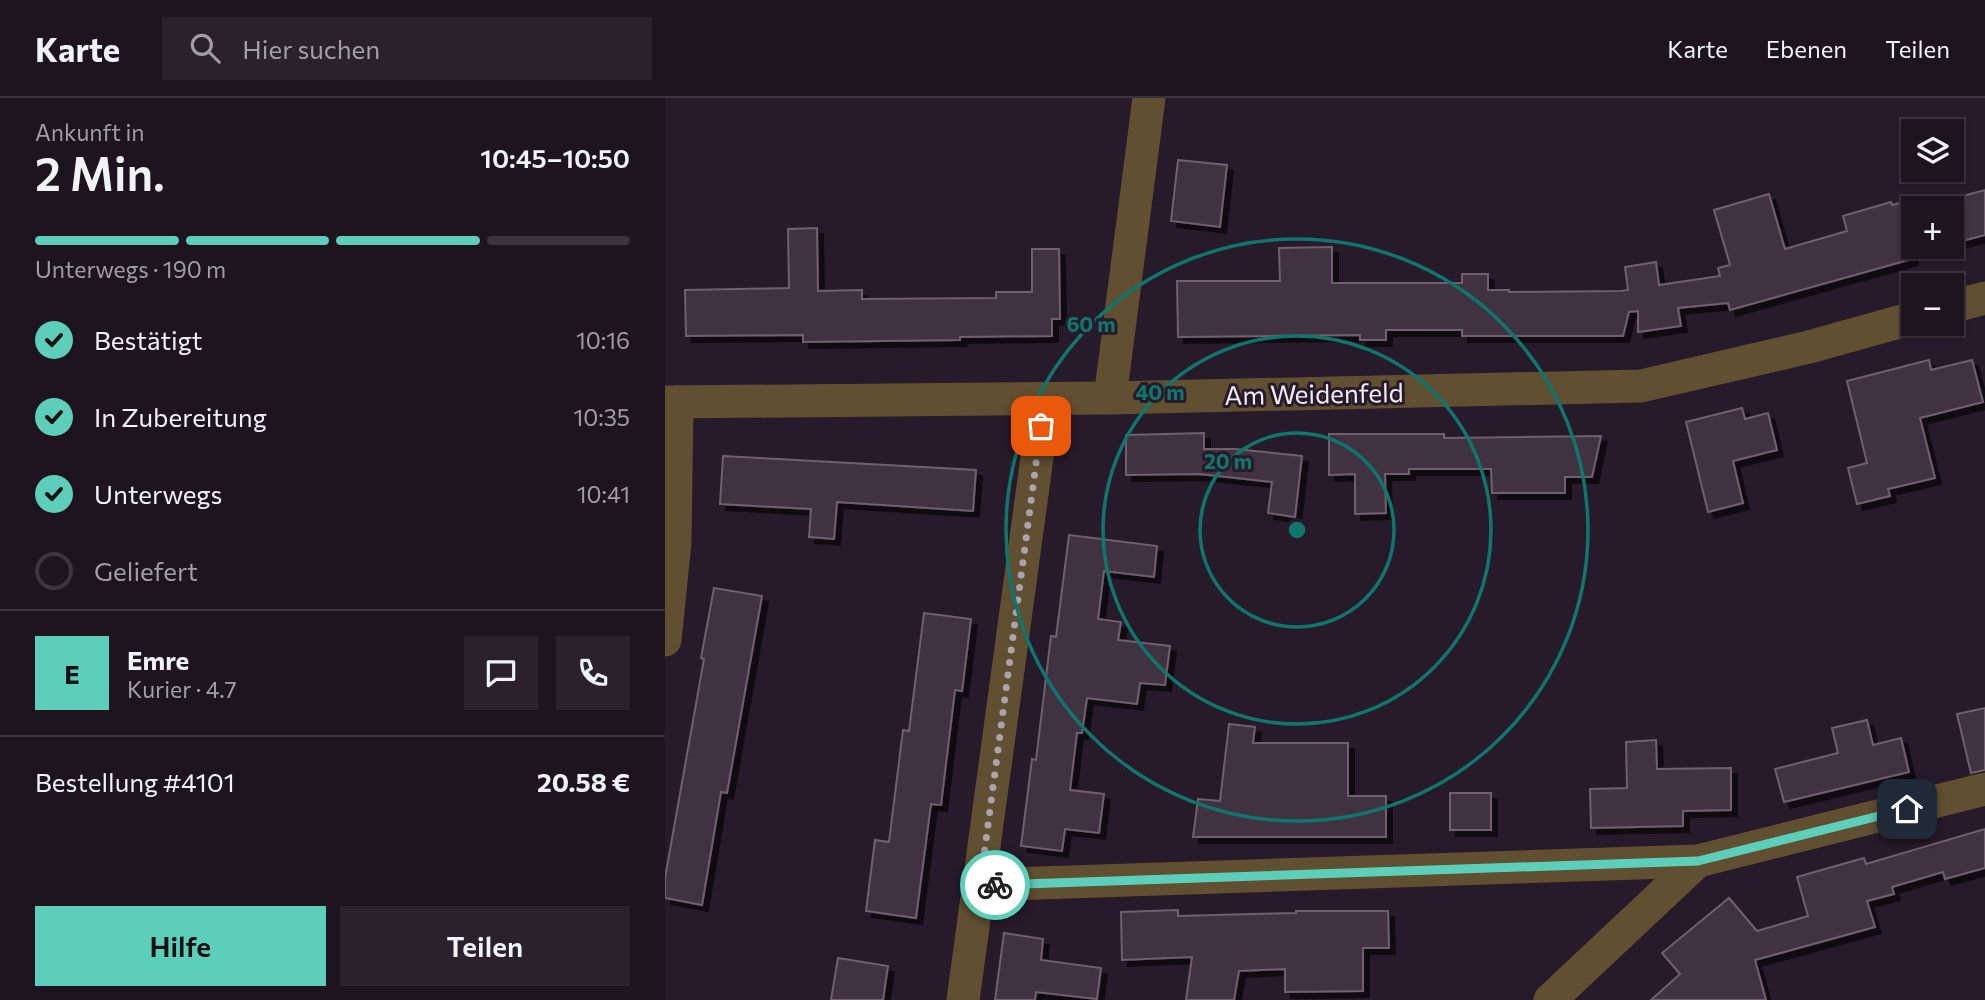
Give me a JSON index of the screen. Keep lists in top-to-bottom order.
{
  "streets": {
    "street": ["Am Weidenfeld"]
  },
  "page": {
    "header": "Karte",
    "search": "Hier suchen",
    "nav": ["Karte", "Ebenen", "Teilen"],
    "heading": ["2 Min.", "Ankunft in", "10:45–10:50"],
    "panel": [
      "Emre",
      "Kurier · 4.7",
      "Bestellung #4101",
      "20.58 €"
    ],
    "map_buttons": ["+", "−"],
    "bar": "Unterwegs · 190 m",
    "list": [
      ["Bestätigt", "10:16"],
      ["In Zubereitung", "10:35"],
      ["Unterwegs", "10:41"],
      "Geliefert"
    ],
    "round": "E",
    "buttons": ["Hilfe", "Teilen"]
  },
  "rings": ["60 m", "40 m", "20 m"]
}
